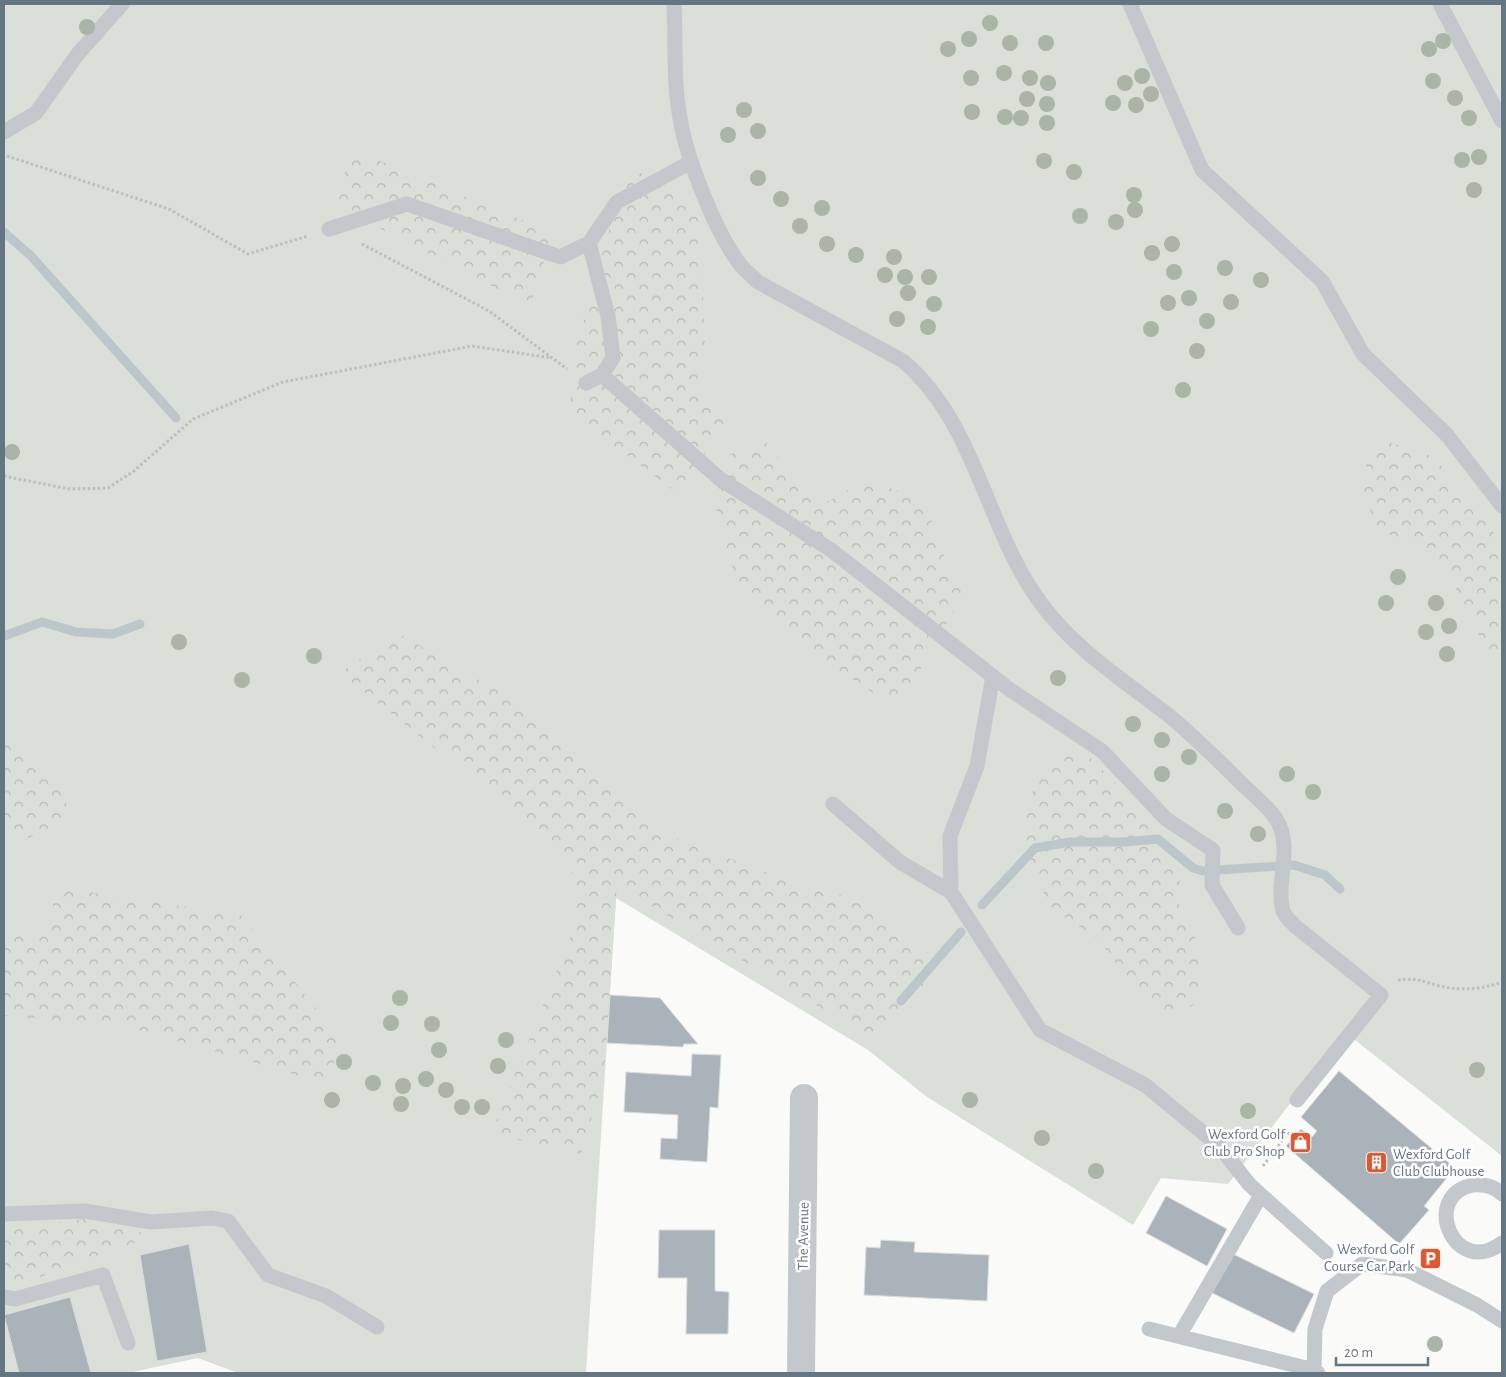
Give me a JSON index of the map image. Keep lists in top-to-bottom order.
{
  "streets": {
    "street": ["The Avenue"]
  },
  "places": {
    "shop": ["Wexford Golf Club Pro Shop"],
    "building": ["Wexford Golf Club Clubhouse"],
    "parking": ["Wexford Golf Course Car Park"]
  },
  "scale_bar": "20 m"
}
